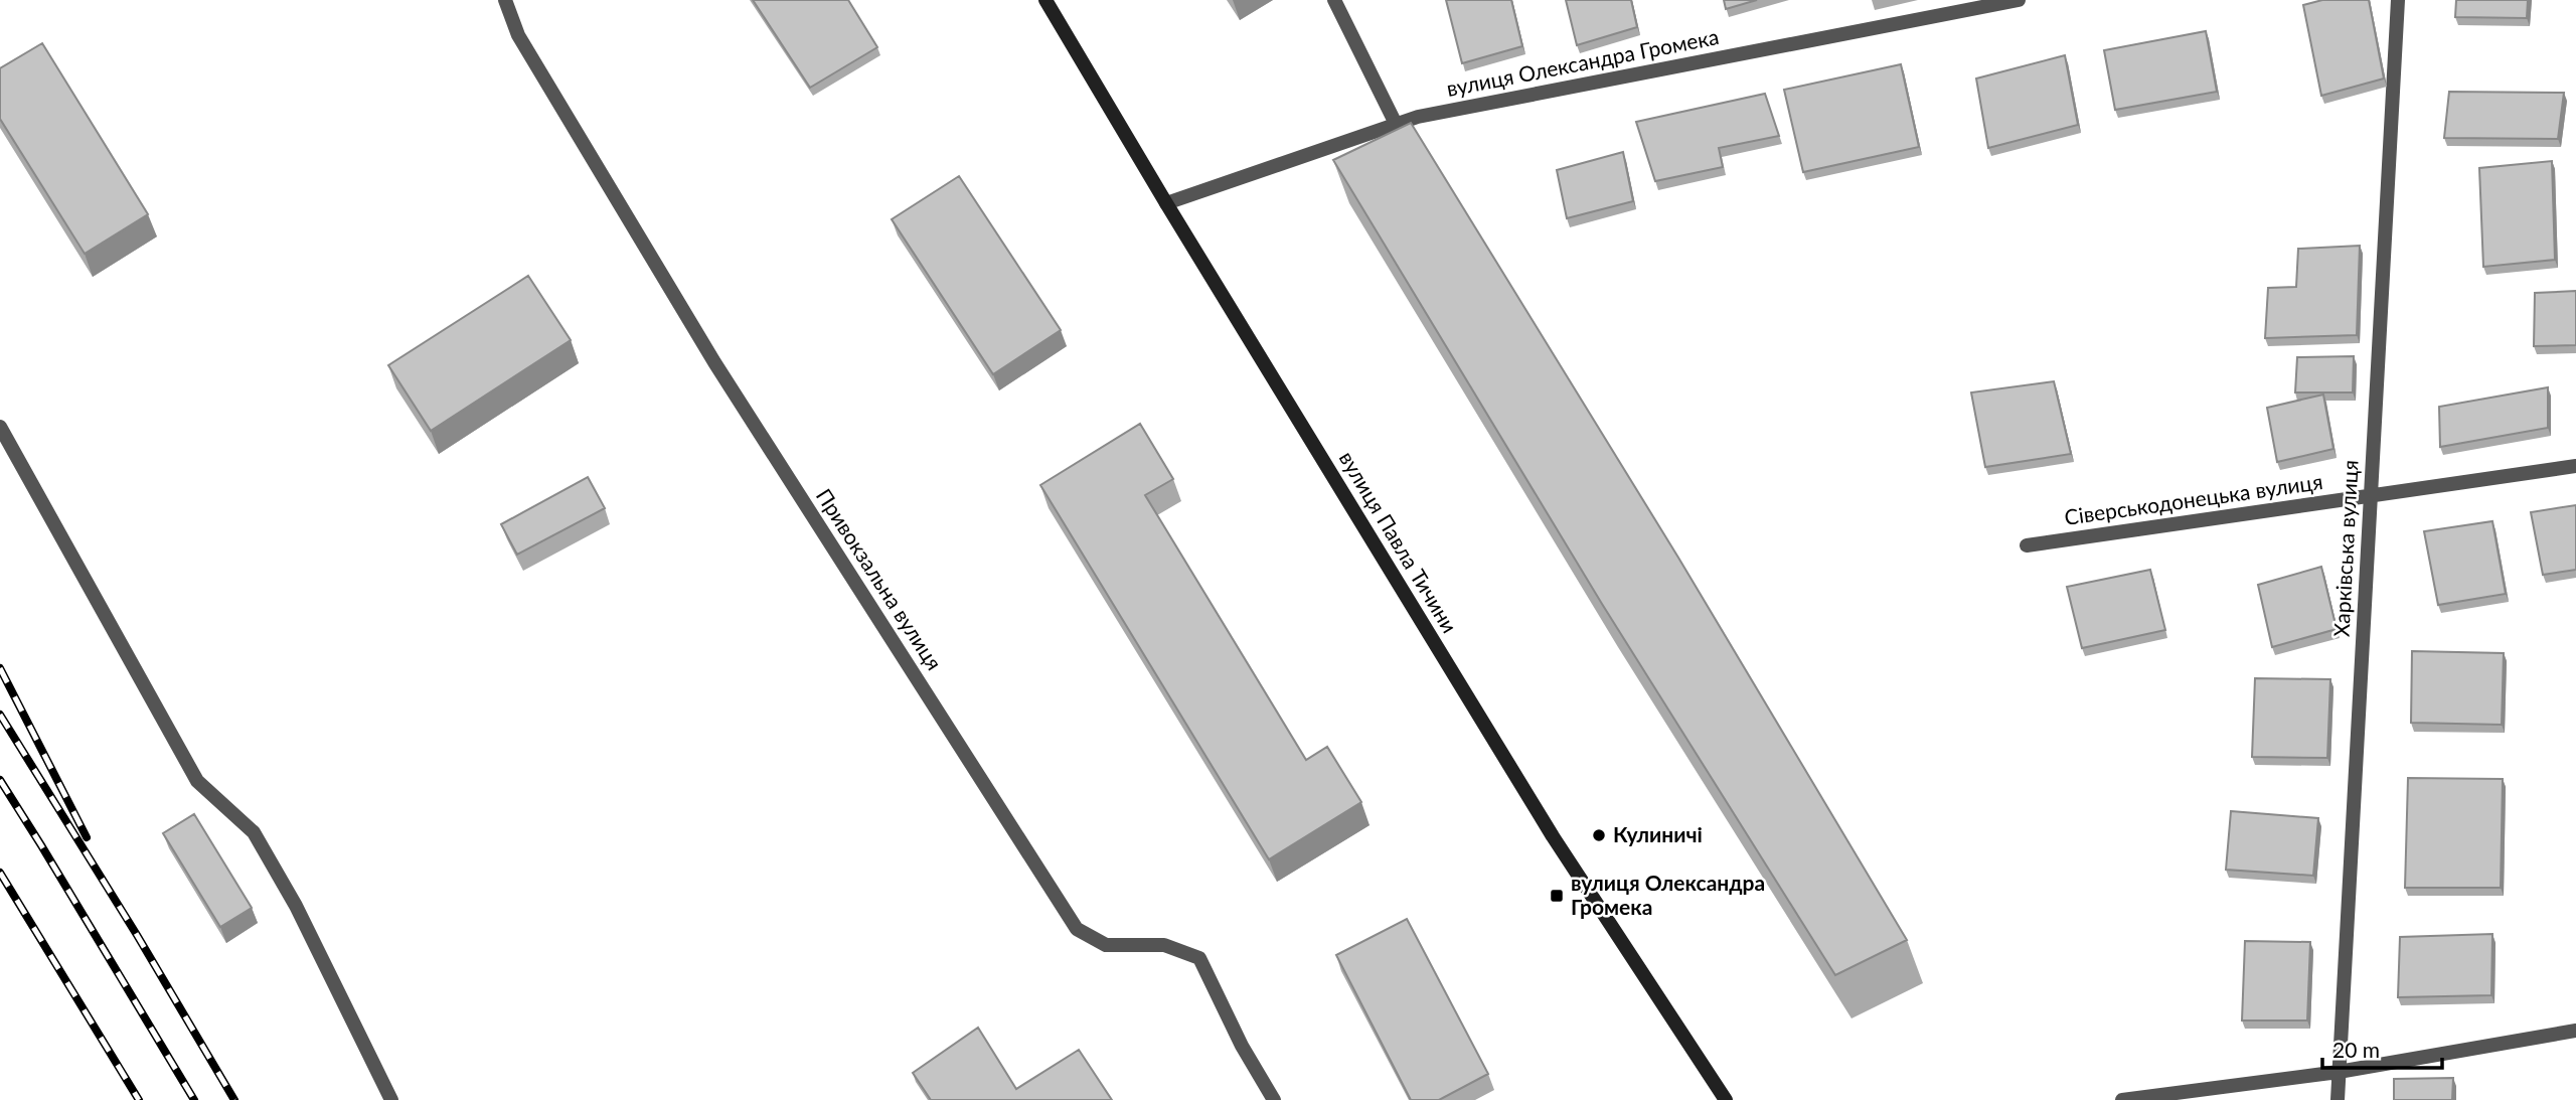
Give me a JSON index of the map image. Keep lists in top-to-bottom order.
{
  "streets": {
    "main road": ["вулиця Павла Тичини"],
    "street": [
      "вулиця Олександра Громека",
      "Сіверськодонецька вулиця",
      "Харківська вулиця",
      "Привокзальна вулиця"
    ]
  },
  "crossings": [
    ["вулиця Олександра Громека", "вулиця Павла Тичини"],
    ["Сіверськодонецька вулиця", "Харківська вулиця"]
  ],
  "places": {
    "other": ["Кулиничі"],
    "transit": ["вулиця Олександра Громека"]
  },
  "scale_bar": "20 m"
}
